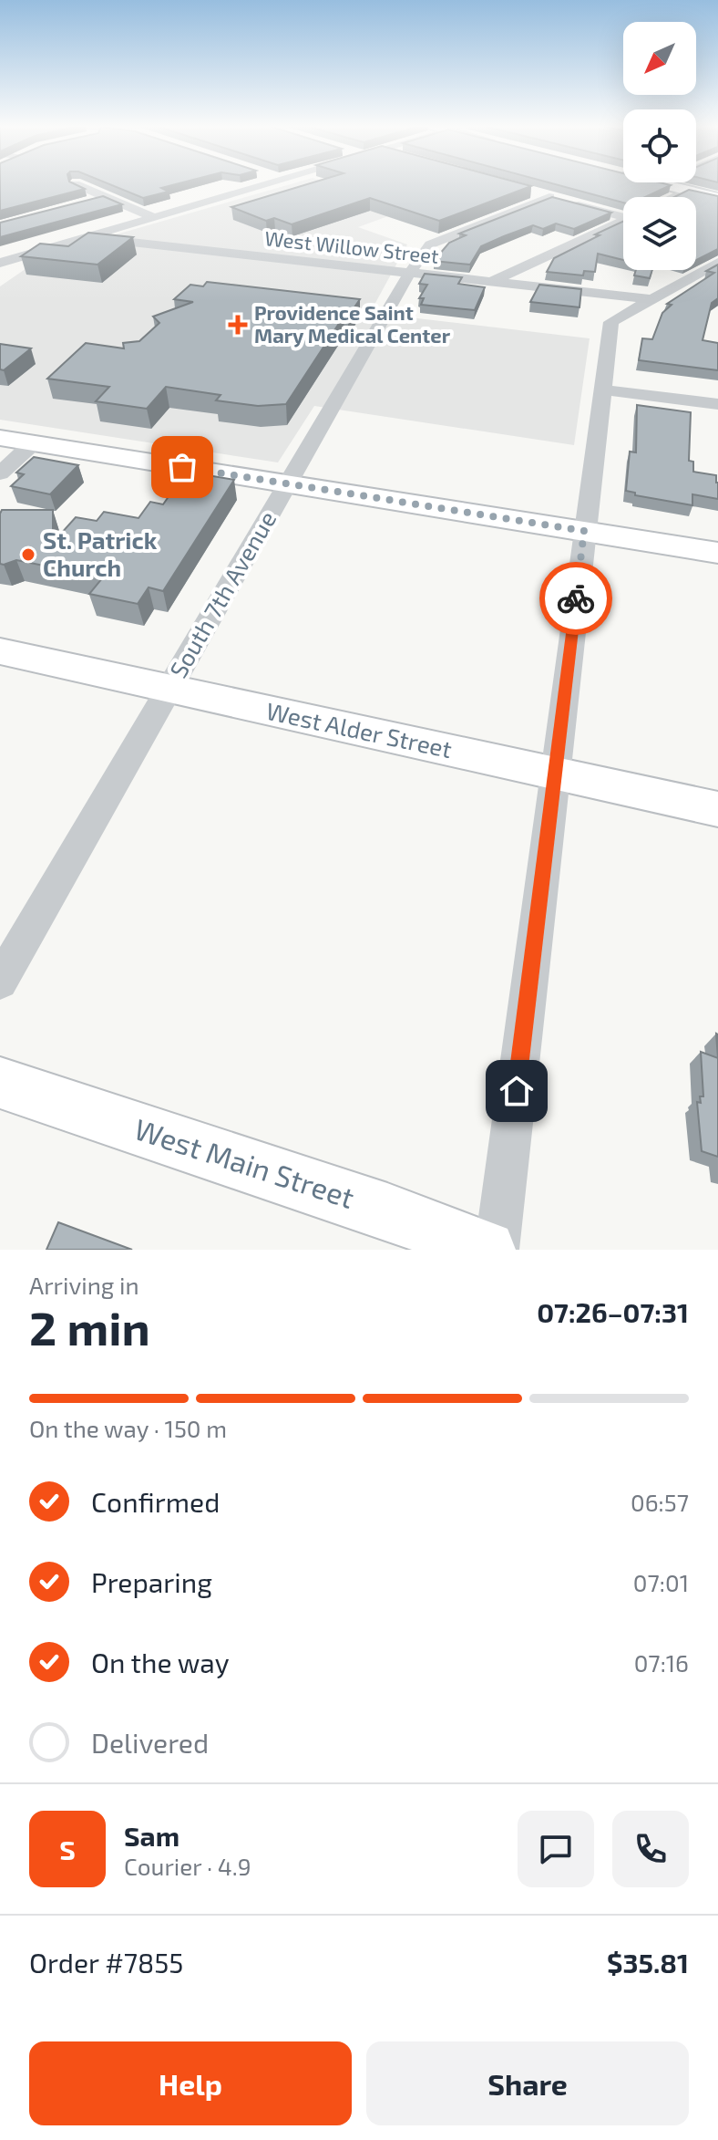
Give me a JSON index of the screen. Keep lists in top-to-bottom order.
{
  "streets": {
    "main road": ["West Alder Street", "West Main Street"],
    "street": ["West Willow Street", "South 7th Avenue"]
  },
  "crossings": [
    ["West Willow Street", "South 7th Avenue"],
    ["South 7th Avenue", "West Alder Street"]
  ],
  "places": {
    "health": ["Providence Saint Mary Medical Center"],
    "other": ["St. Patrick Church"]
  },
  "north": "bottom left",
  "page": {
    "heading": ["2 min", "Arriving in", "07:26–07:31"],
    "panel": [
      "Sam",
      "Courier · 4.9",
      "Order #7855",
      "$35.81"
    ],
    "bar": "On the way · 150 m",
    "list": [
      ["Confirmed", "06:57"],
      ["Preparing", "07:01"],
      ["On the way", "07:16"],
      "Delivered"
    ],
    "round": "S",
    "buttons": ["Help", "Share"]
  }
}
